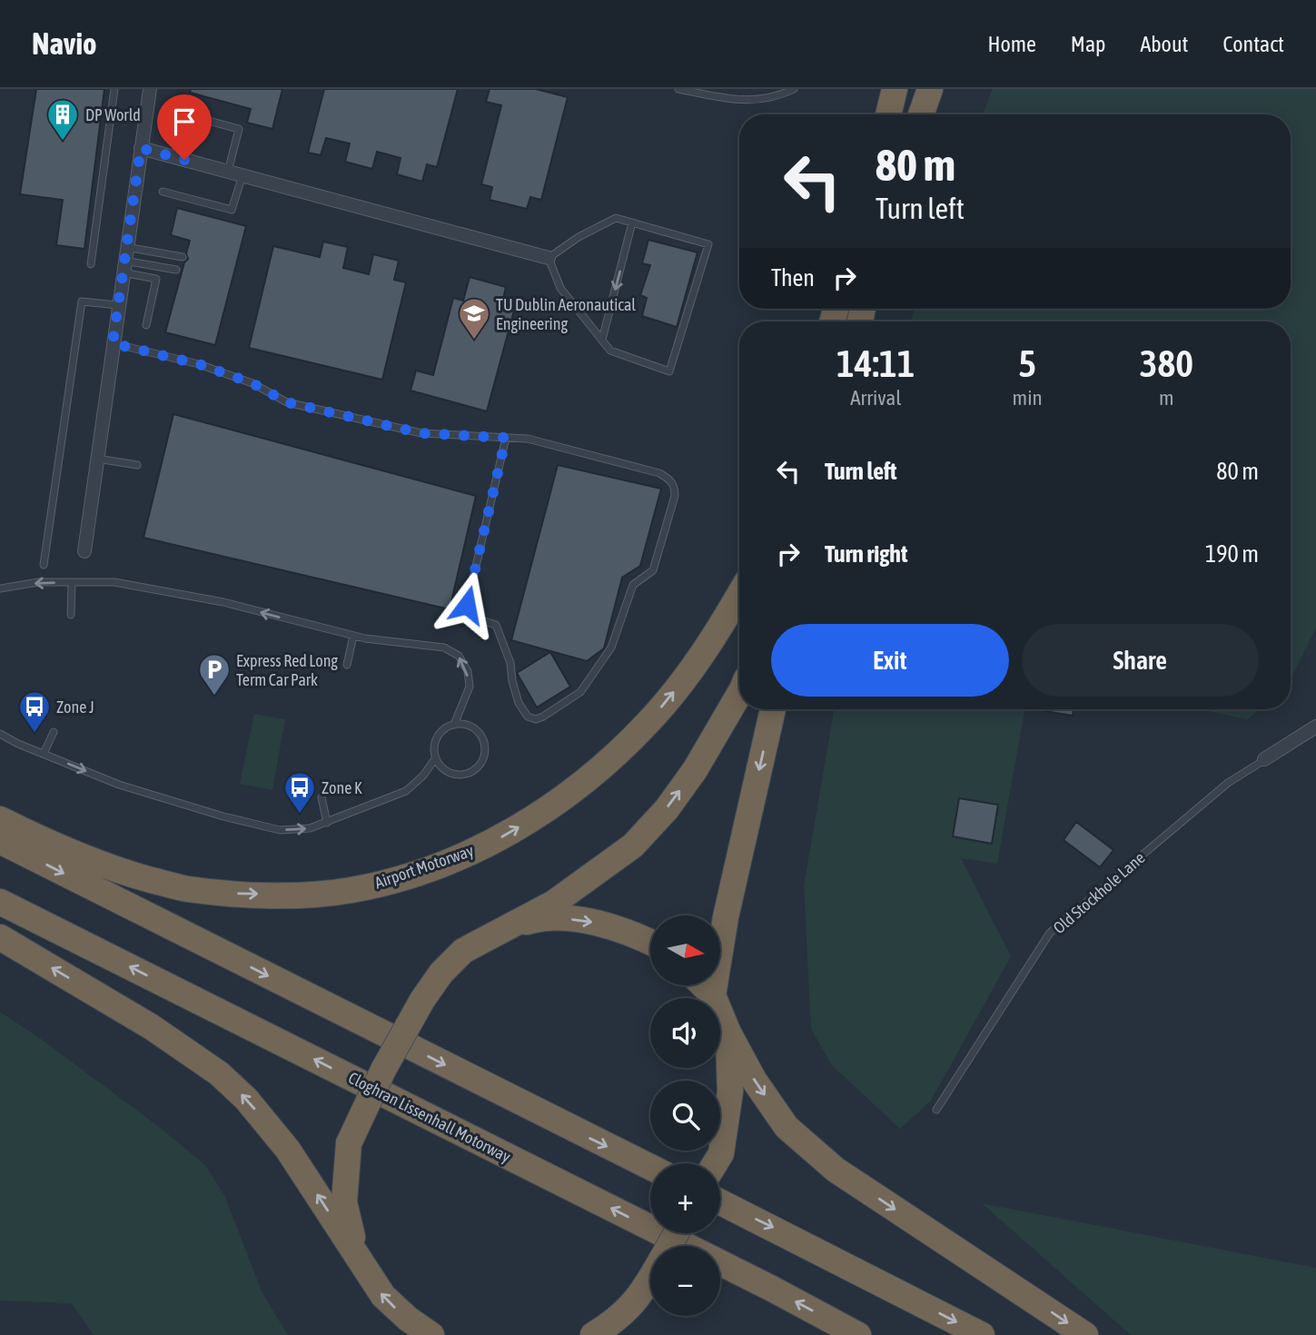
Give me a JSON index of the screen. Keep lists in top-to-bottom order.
{
  "streets": {
    "highway": ["Airport Motorway", "Cloghran Lissenhall Motorway"],
    "street": ["Old Stockhole Lane"]
  },
  "one_way": ["Airport Motorway"],
  "places": {
    "building": ["DP World"],
    "school or university": ["TU Dublin Aeronautical Engineering"],
    "parking": ["Express Red Long Term Car Park"],
    "bus stop": ["Zone J", "Zone K"]
  },
  "north": "right",
  "page": {
    "header": "Navio",
    "nav": [
      "Home",
      "Map",
      "About",
      "Contact"
    ],
    "turn": ["80 m", "Turn left"],
    "then": "Then",
    "eta": [
      "14:11",
      "Arrival",
      "5",
      "min",
      "380",
      "m"
    ],
    "list": [
      {
        "name": "Turn left",
        "value": "80 m"
      },
      {
        "name": "Turn right",
        "value": "190 m"
      }
    ],
    "buttons": ["Exit", "Share"],
    "map_buttons": ["+", "−"]
  }
}
